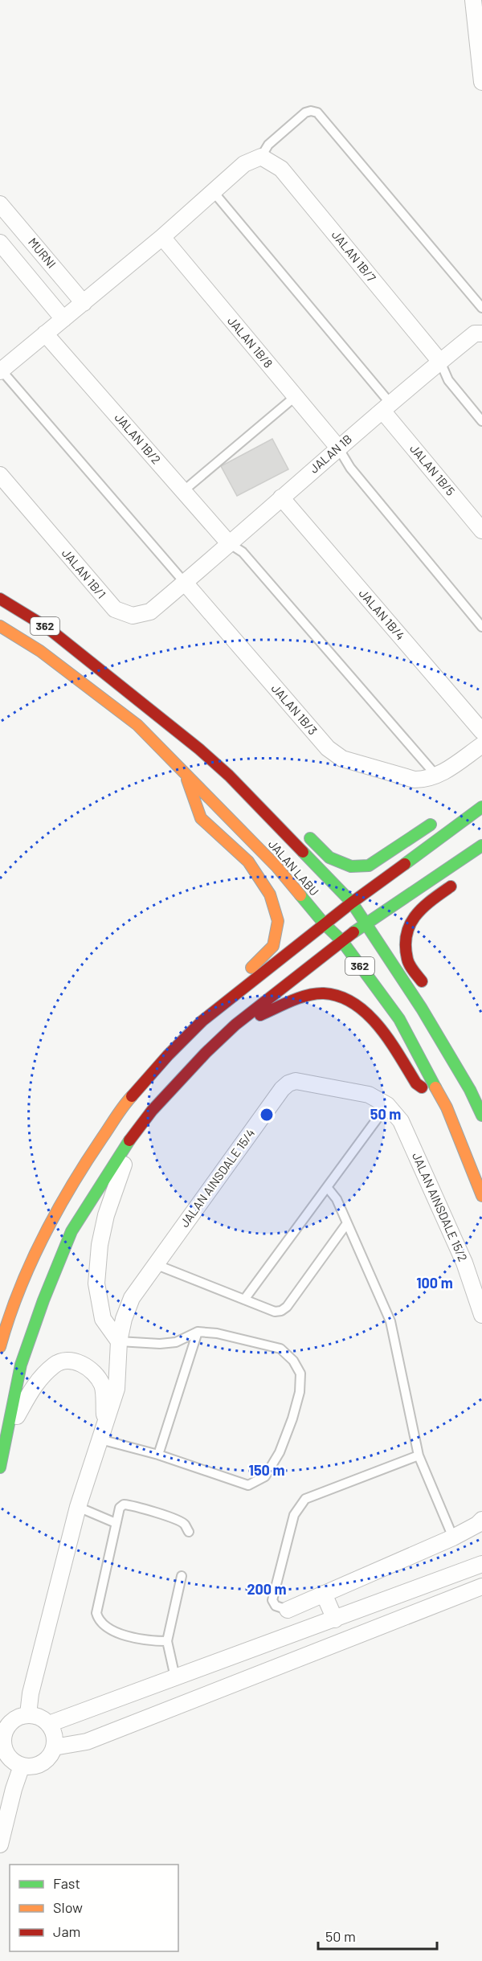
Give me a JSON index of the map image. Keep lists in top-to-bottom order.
{
  "streets": {
    "main road": ["362", "JALAN LABU"],
    "street": [
      "MURNI",
      "JALAN 1B/7",
      "JALAN 1B/8",
      "JALAN 1B/2",
      "JALAN 1B",
      "JALAN 1B/5",
      "JALAN 1B/1",
      "JALAN 1B/4",
      "JALAN 1B/3",
      "JALAN AINSDALE 15/4",
      "JALAN AINSDALE 15/2"
    ]
  },
  "crossings": [
    ["JALAN 1B/7", "JALAN 1B"],
    ["JALAN 1B/8", "JALAN 1B"],
    ["JALAN 1B/2", "JALAN 1B"],
    ["JALAN 1B", "JALAN 1B/5"],
    ["JALAN 1B", "JALAN 1B/1"],
    ["JALAN 1B", "JALAN 1B/4"],
    ["JALAN 1B", "JALAN 1B/3"],
    ["JALAN 1B/1", "JALAN 1B/3"],
    ["JALAN AINSDALE 15/4", "JALAN AINSDALE 15/2"]
  ],
  "legend": ["Fast", "Slow", "Jam"],
  "scale_bar": "50 m",
  "rings": [
    "50 m",
    "100 m",
    "150 m",
    "200 m"
  ]
}
